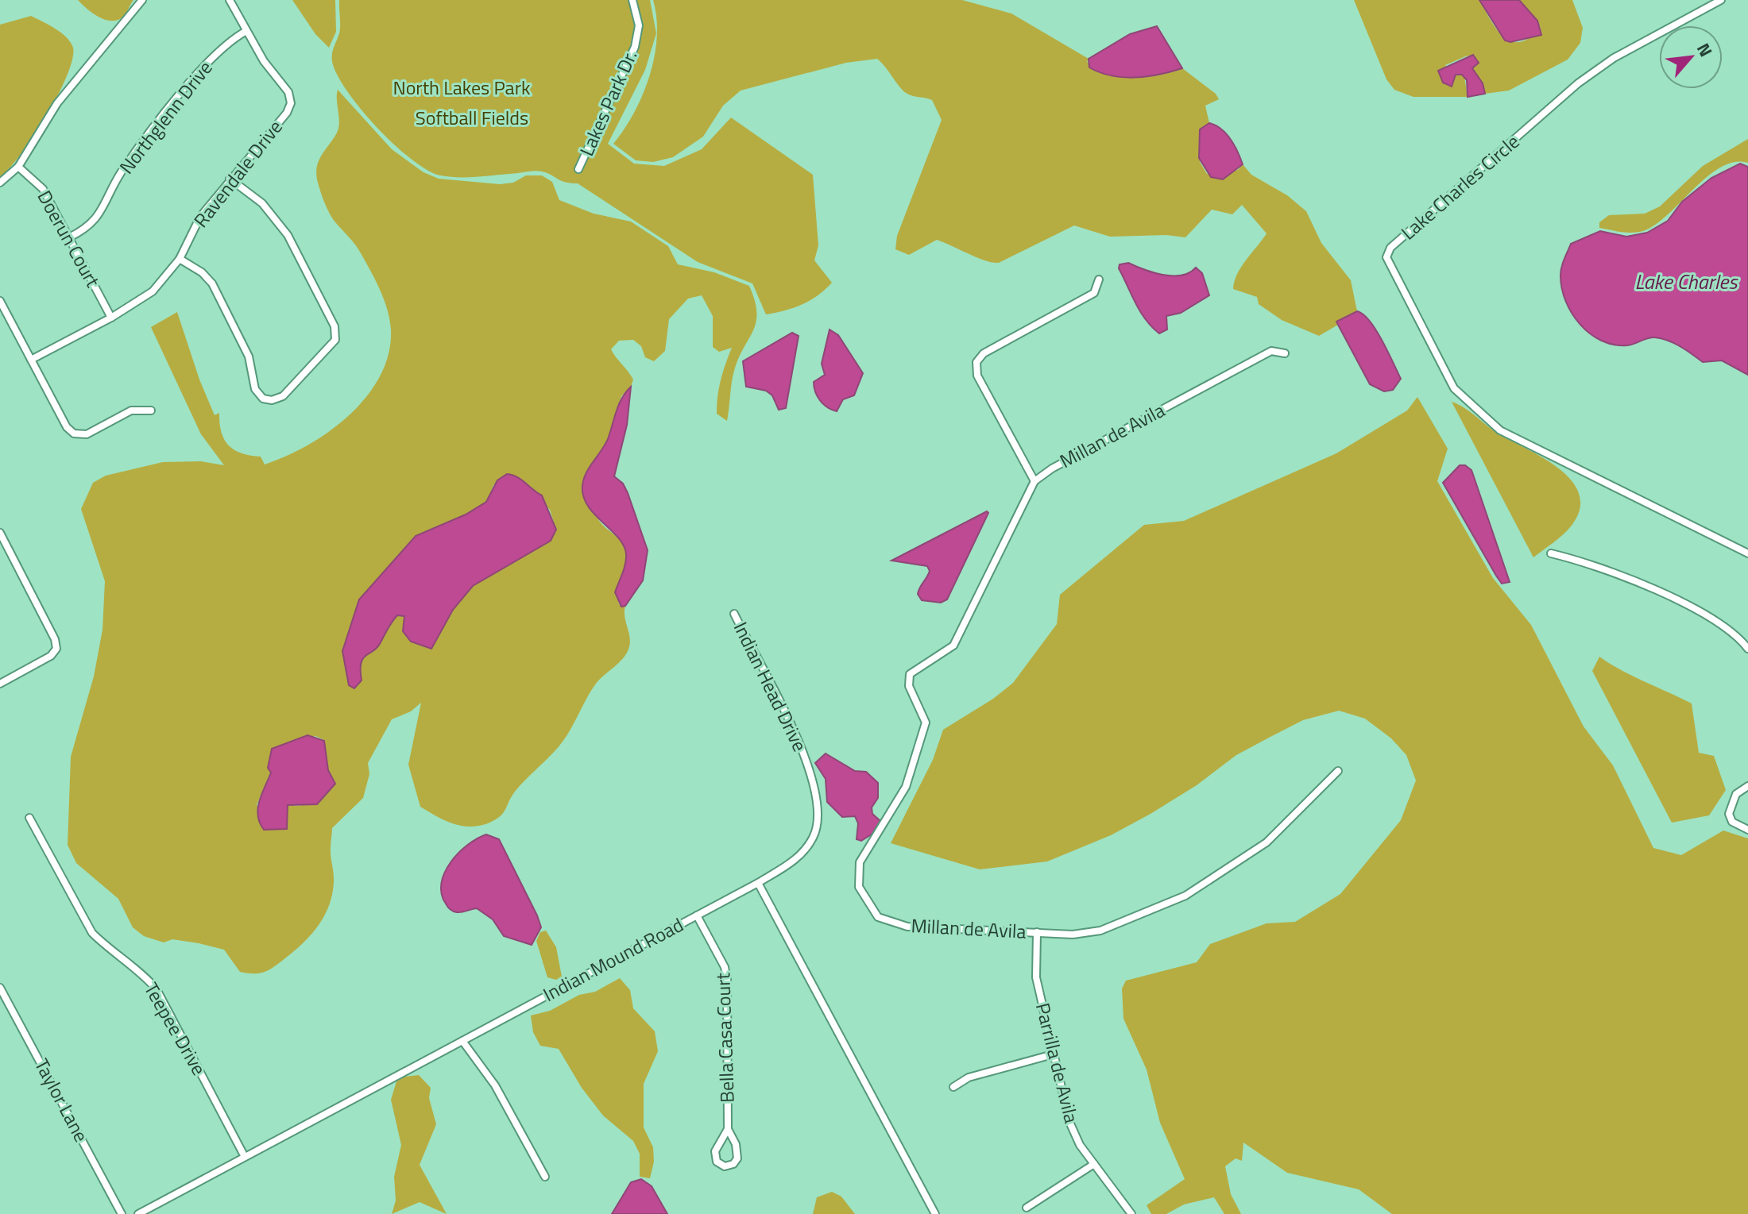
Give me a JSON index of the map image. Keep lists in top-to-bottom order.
{
  "streets": {
    "street": [
      "Lakes Park Dr.",
      "Northglenn Drive",
      "Ravendale Drive",
      "Lake Charles Circle",
      "Doerun Court",
      "Millan de Avila",
      "Indian Head Drive",
      "Indian Mound Road",
      "Teepee Drive",
      "Bella Casa Court",
      "Parrilla de Avila",
      "Taylor Lane"
    ]
  },
  "crossings": [
    ["Northglenn Drive", "Ravendale Drive"],
    ["Northglenn Drive", "Doerun Court"],
    ["Ravendale Drive", "Doerun Court"],
    ["Millan de Avila", "Parrilla de Avila"],
    ["Indian Head Drive", "Indian Mound Road"],
    ["Indian Mound Road", "Teepee Drive"],
    ["Indian Mound Road", "Bella Casa Court"]
  ],
  "water": ["Lake Charles"],
  "parks": ["North Lakes Park", "Softball Fields"],
  "north": "top right"
}
